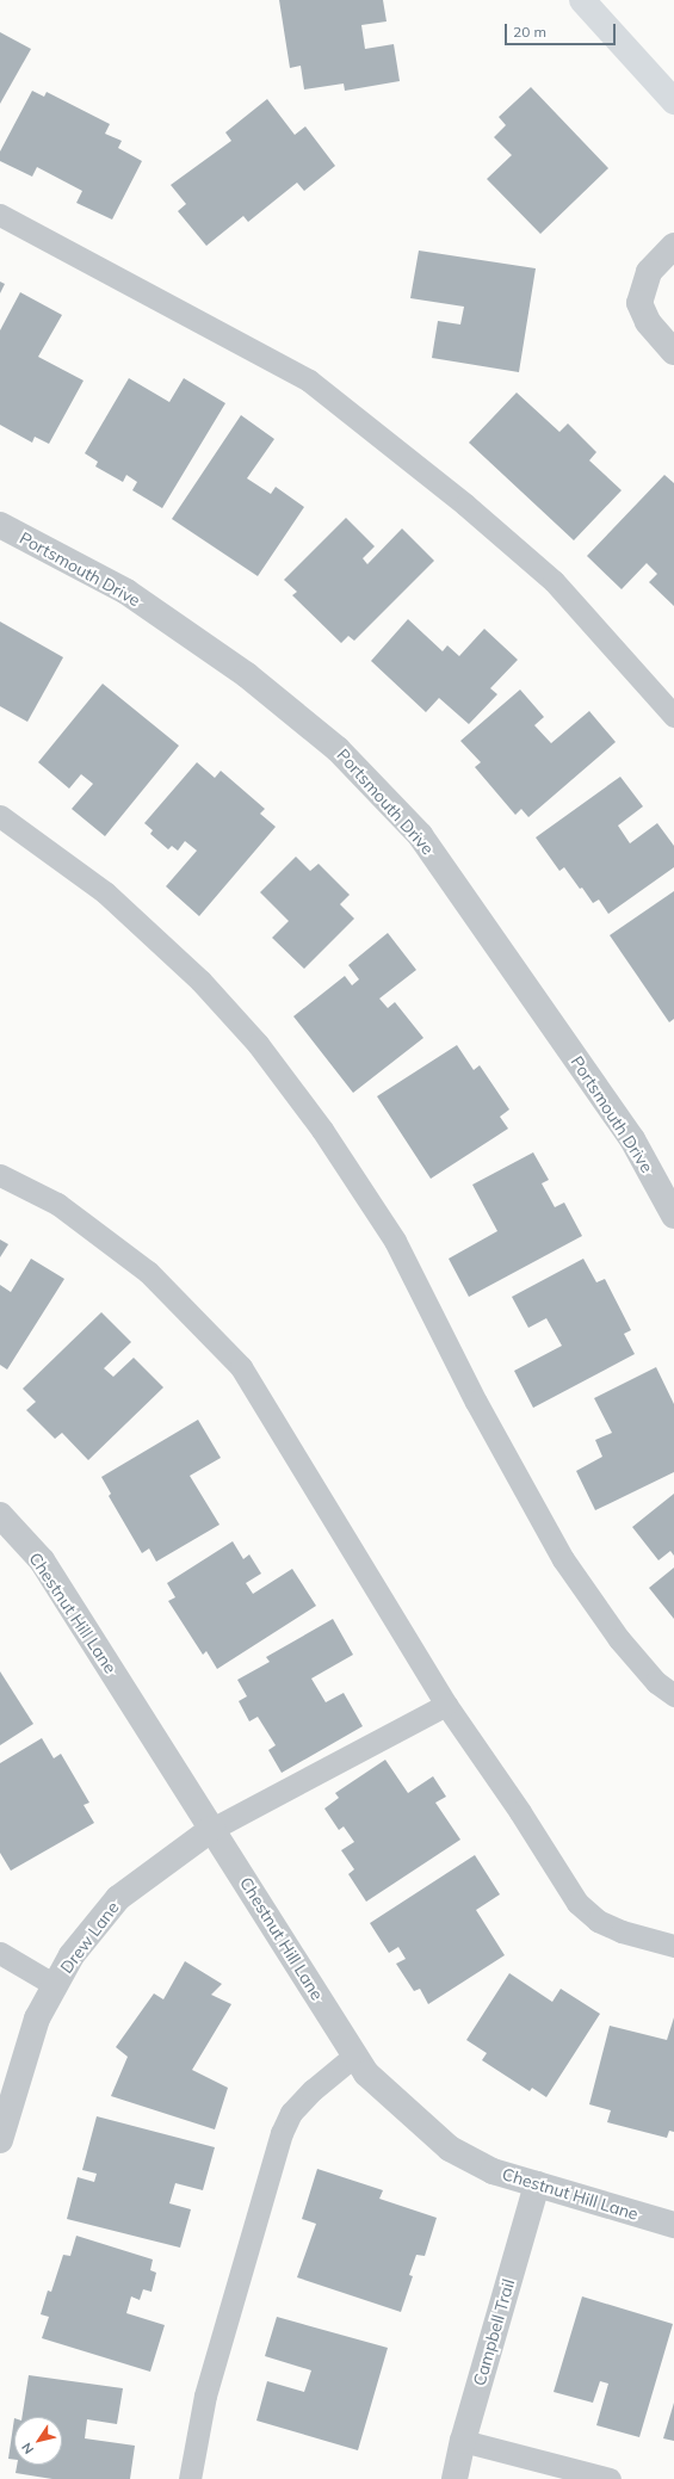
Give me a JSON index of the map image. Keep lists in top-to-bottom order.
{
  "streets": {
    "street": [
      "Portsmouth Drive",
      "Chestnut Hill Lane",
      "Drew Lane",
      "Campbell Trail"
    ]
  },
  "crossings": [
    ["Chestnut Hill Lane", "Drew Lane"],
    ["Chestnut Hill Lane", "Campbell Trail"]
  ],
  "scale_bar": "20 m",
  "north": "bottom left"
}
